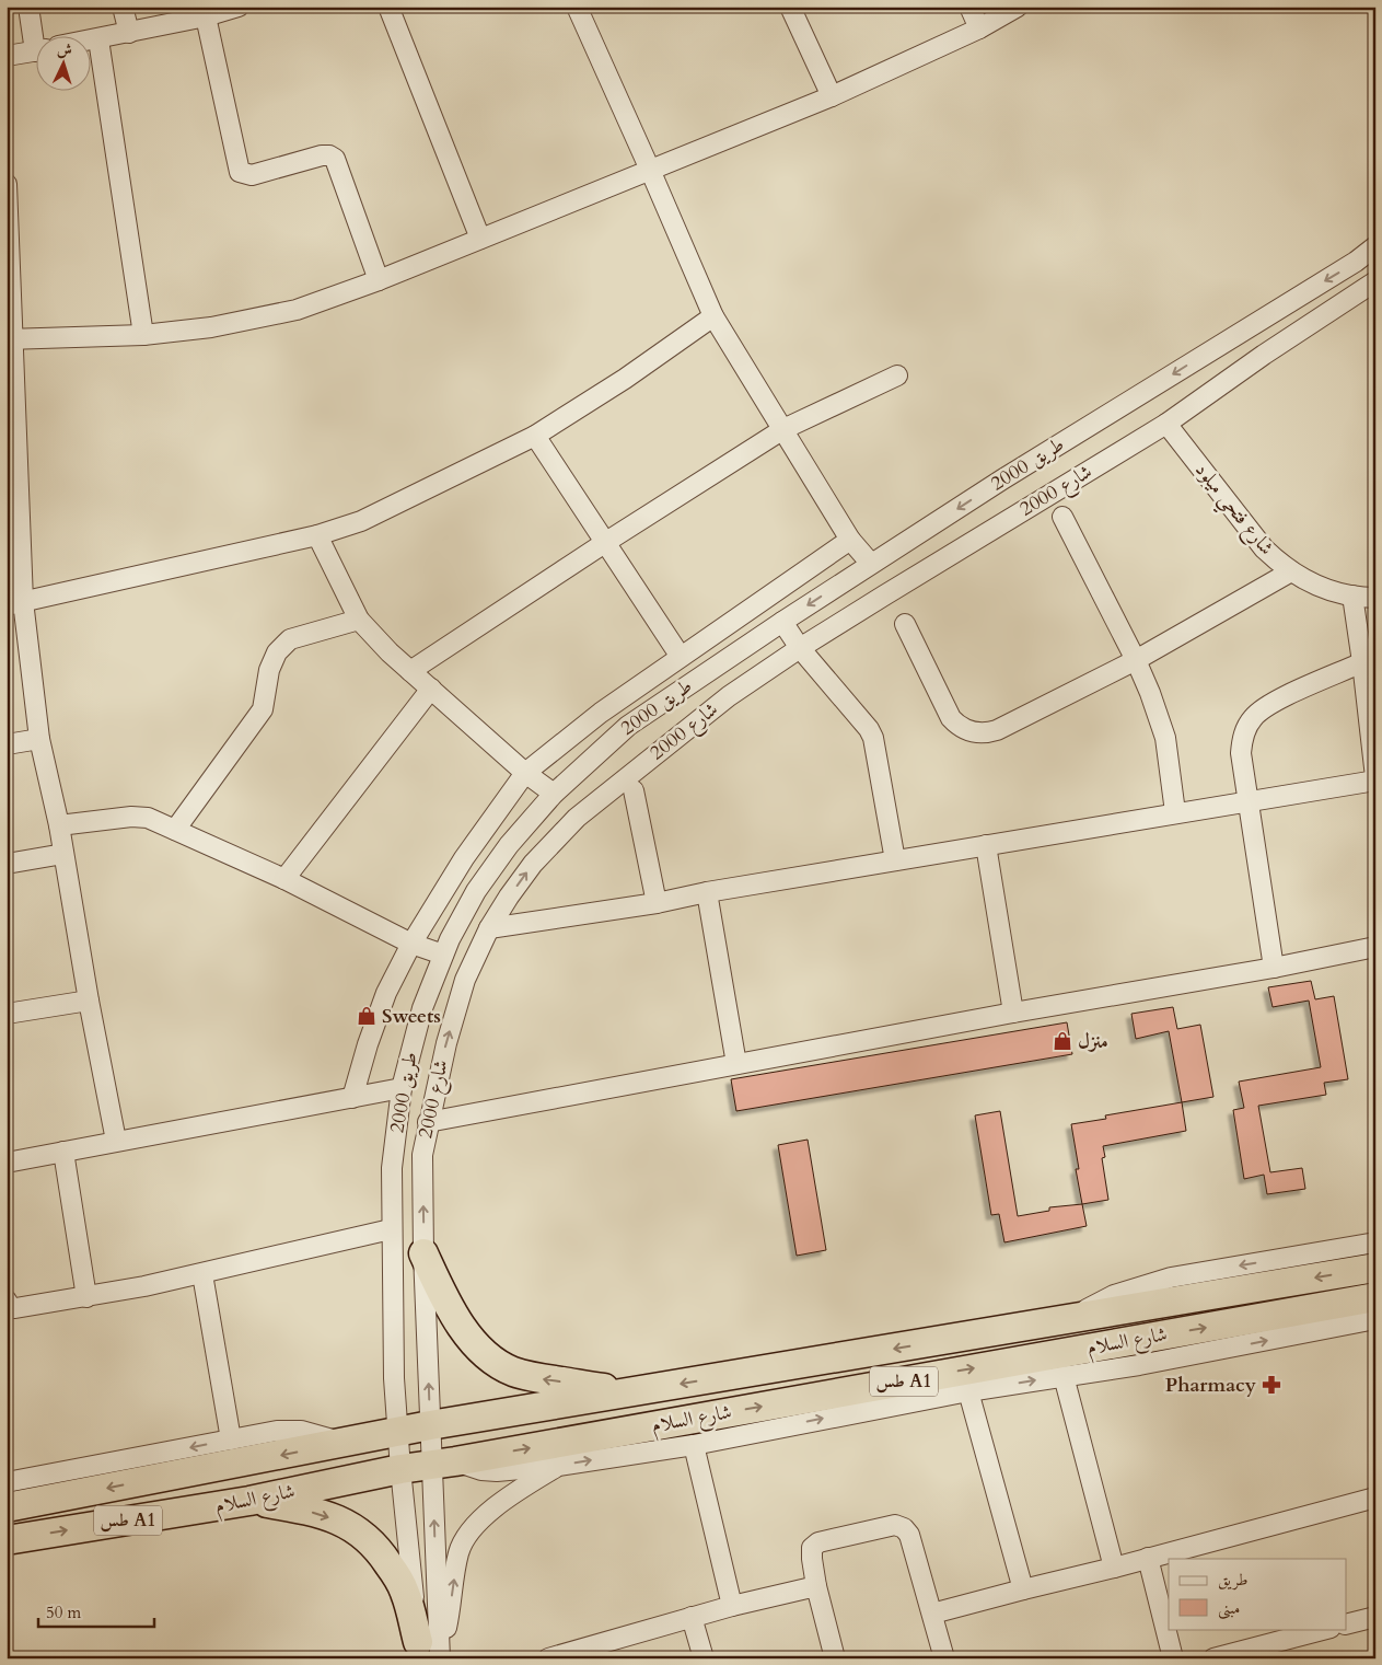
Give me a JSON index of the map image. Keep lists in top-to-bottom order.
{
  "streets": {
    "highway": ["شارع السلام", "طس A1"],
    "street": ["طريق 2000", "شارع 2000", "شارع فتحي ميلود"]
  },
  "crossings": [
    ["طريق 2000", "شارع 2000"],
    ["طريق 2000", "شارع السلام"],
    ["شارع 2000", "شارع فتحي ميلود"],
    ["شارع 2000", "شارع السلام"]
  ],
  "places": {
    "shop": ["Sweets", "منزل"],
    "pharmacy": ["Pharmacy"]
  },
  "legend": ["طريق", "مبنى"],
  "scale_bar": "50 m",
  "north": "top"
}
